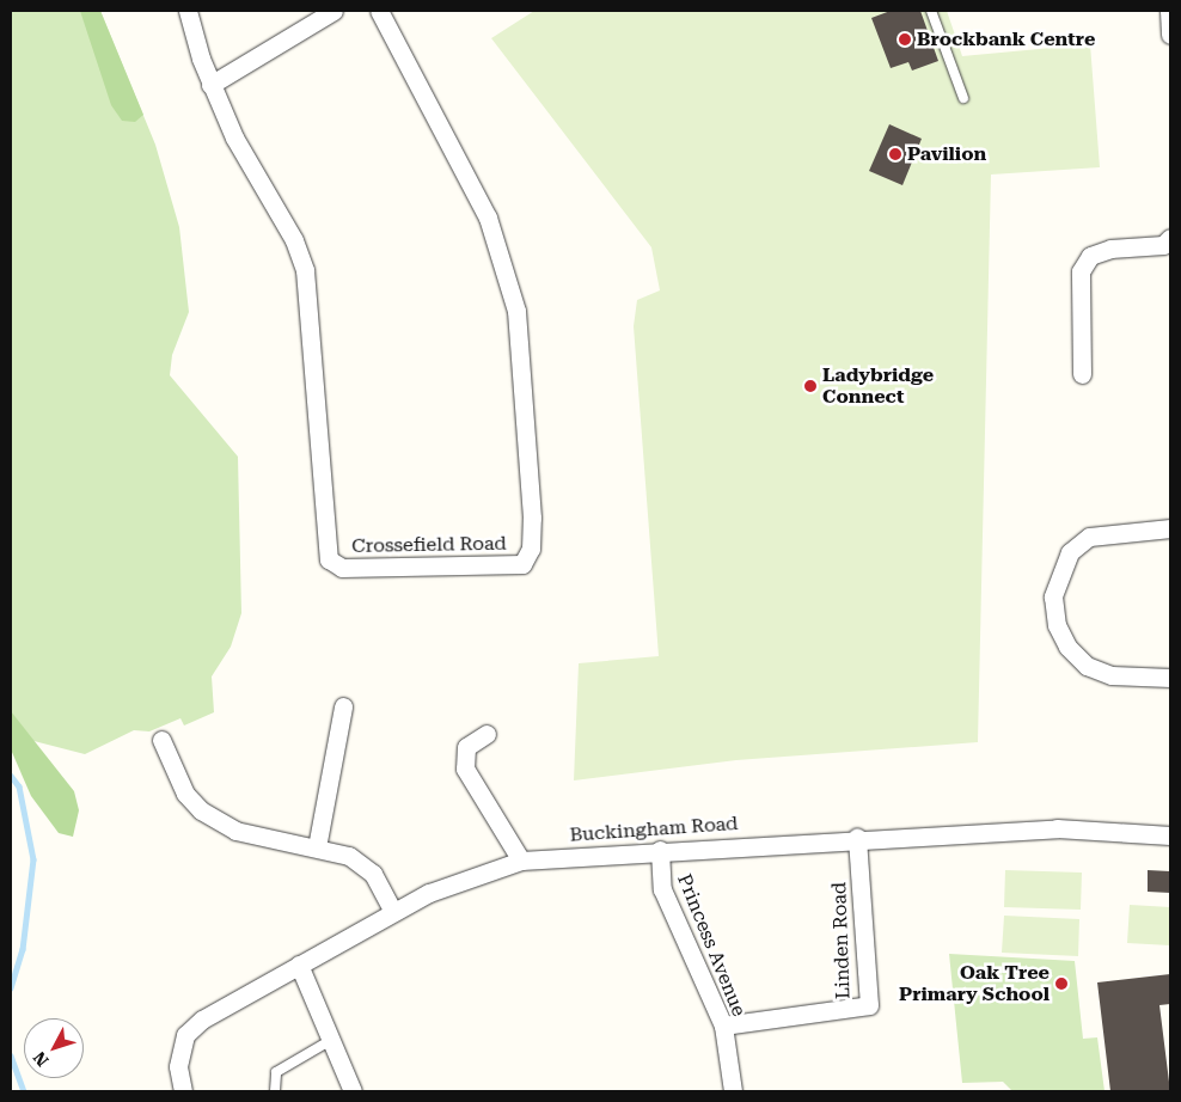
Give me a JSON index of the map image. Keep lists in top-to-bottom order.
{
  "streets": {
    "street": [
      "Crossefield Road",
      "Buckingham Road",
      "Linden Road",
      "Princess Avenue"
    ]
  },
  "crossings": [
    ["Buckingham Road", "Linden Road"],
    ["Buckingham Road", "Princess Avenue"],
    ["Linden Road", "Princess Avenue"]
  ],
  "places": [
    "Brockbank Centre",
    "Pavilion",
    "Ladybridge Connect",
    "Oak Tree Primary School"
  ],
  "north": "bottom left"
}
